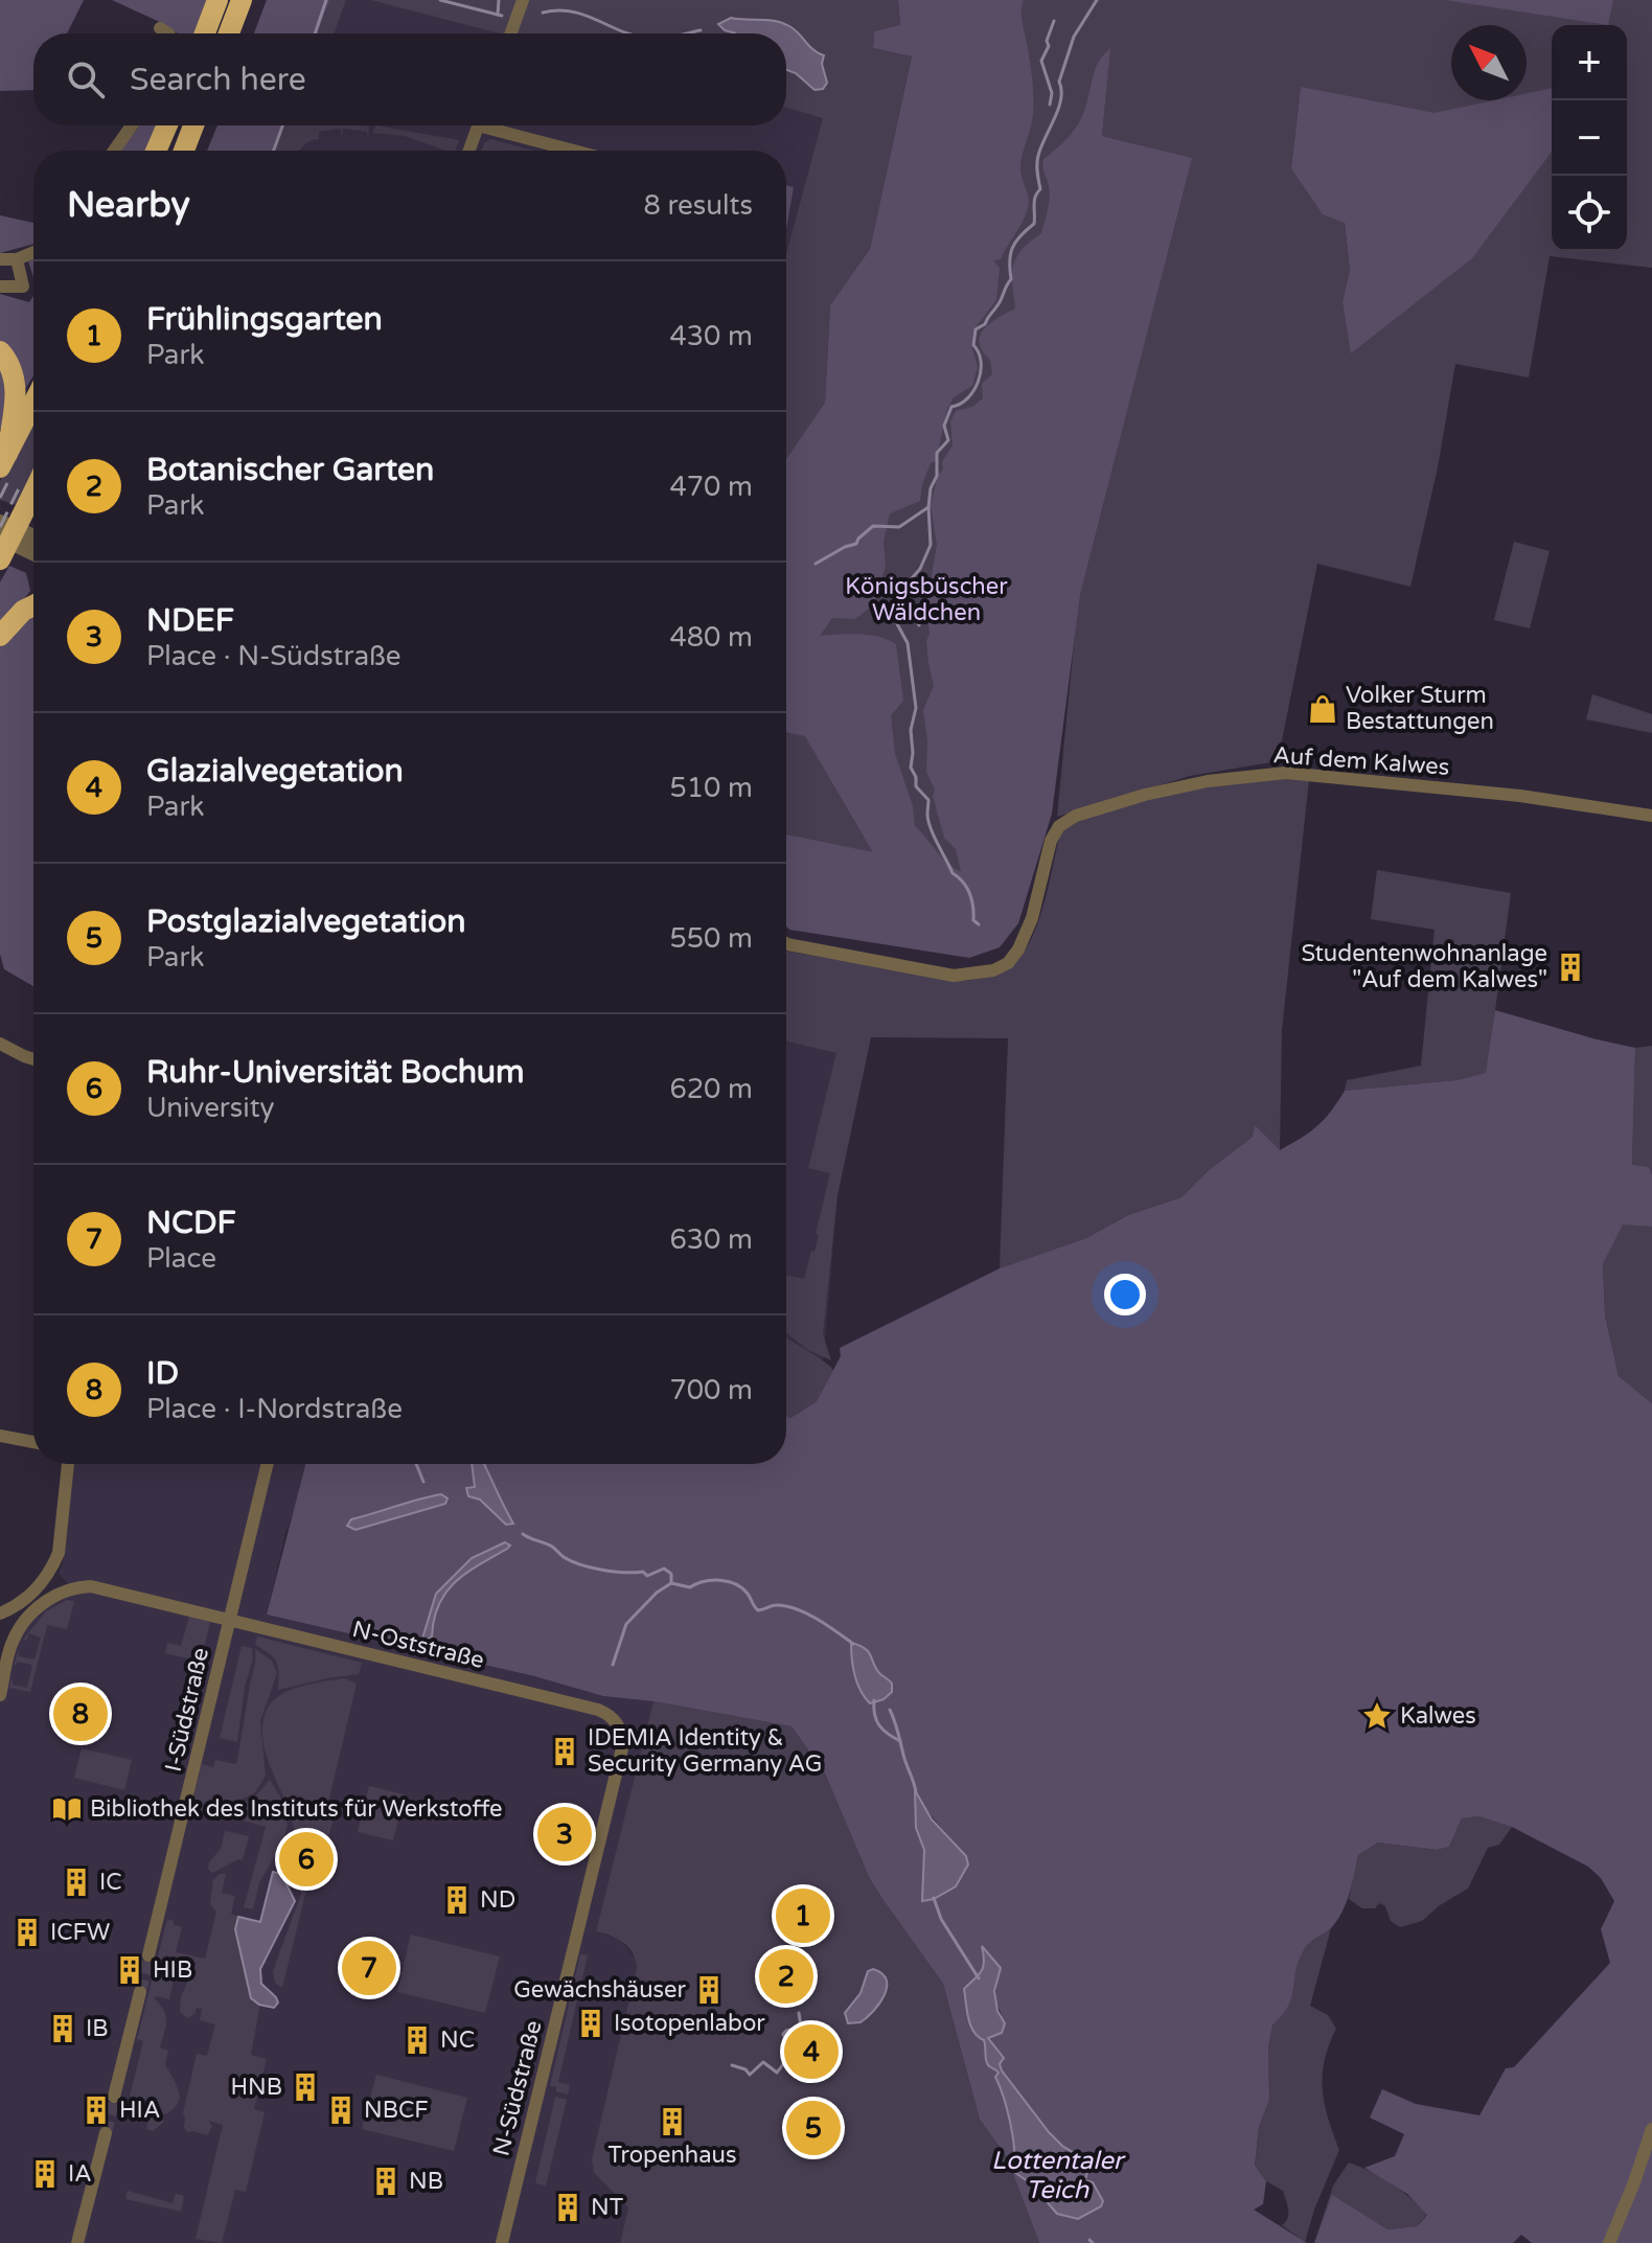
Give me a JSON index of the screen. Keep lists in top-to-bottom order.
{
  "streets": {
    "street": [
      "Auf dem Kalwes",
      "N-Oststraße",
      "I-Südstraße",
      "N-Südstraße"
    ]
  },
  "crossings": [
    ["N-Oststraße", "I-Südstraße"],
    ["N-Oststraße", "N-Südstraße"]
  ],
  "water": ["Lottentaler Teich"],
  "parks": ["Königsbüscher Wäldchen"],
  "places": {
    "shop": ["Volker Sturm Bestattungen"],
    "building": [
      "Studentenwohnanlage \"Auf dem Kalwes\"",
      "IDEMIA Identity & Security Germany AG",
      "IC",
      "ND",
      "ICFW",
      "HIB",
      "Gewächshäuser",
      "Isotopenlabor",
      "IB",
      "NC",
      "HNB",
      "HIA",
      "NBCF",
      "Tropenhaus",
      "IA",
      "NB",
      "NT"
    ],
    "place": ["Kalwes"],
    "library": ["Bibliothek des Instituts für Werkstoffe"]
  },
  "north": "top left",
  "page": {
    "map_buttons": ["+", "−"],
    "search": "Search here",
    "heading": ["Nearby", "8 results"],
    "list": [
      {
        "mark": "1",
        "name": "Frühlingsgarten",
        "note": "Park",
        "value": "430 m"
      },
      {
        "mark": "2",
        "name": "Botanischer Garten",
        "note": "Park",
        "value": "470 m"
      },
      {
        "mark": "3",
        "name": "NDEF",
        "note": "Place · N-Südstraße",
        "value": "480 m"
      },
      {
        "mark": "4",
        "name": "Glazialvegetation",
        "note": "Park",
        "value": "510 m"
      },
      {
        "mark": "5",
        "name": "Postglazialvegetation",
        "note": "Park",
        "value": "550 m"
      },
      {
        "mark": "6",
        "name": "Ruhr-Universität Bochum",
        "note": "University",
        "value": "620 m"
      },
      {
        "mark": "7",
        "name": "NCDF",
        "note": "Place",
        "value": "630 m"
      },
      {
        "mark": "8",
        "name": "ID",
        "note": "Place · I-Nordstraße",
        "value": "700 m"
      }
    ],
    "pins": [
      "8",
      "3",
      "6",
      "1",
      "7",
      "2",
      "4",
      "5"
    ]
  }
}
